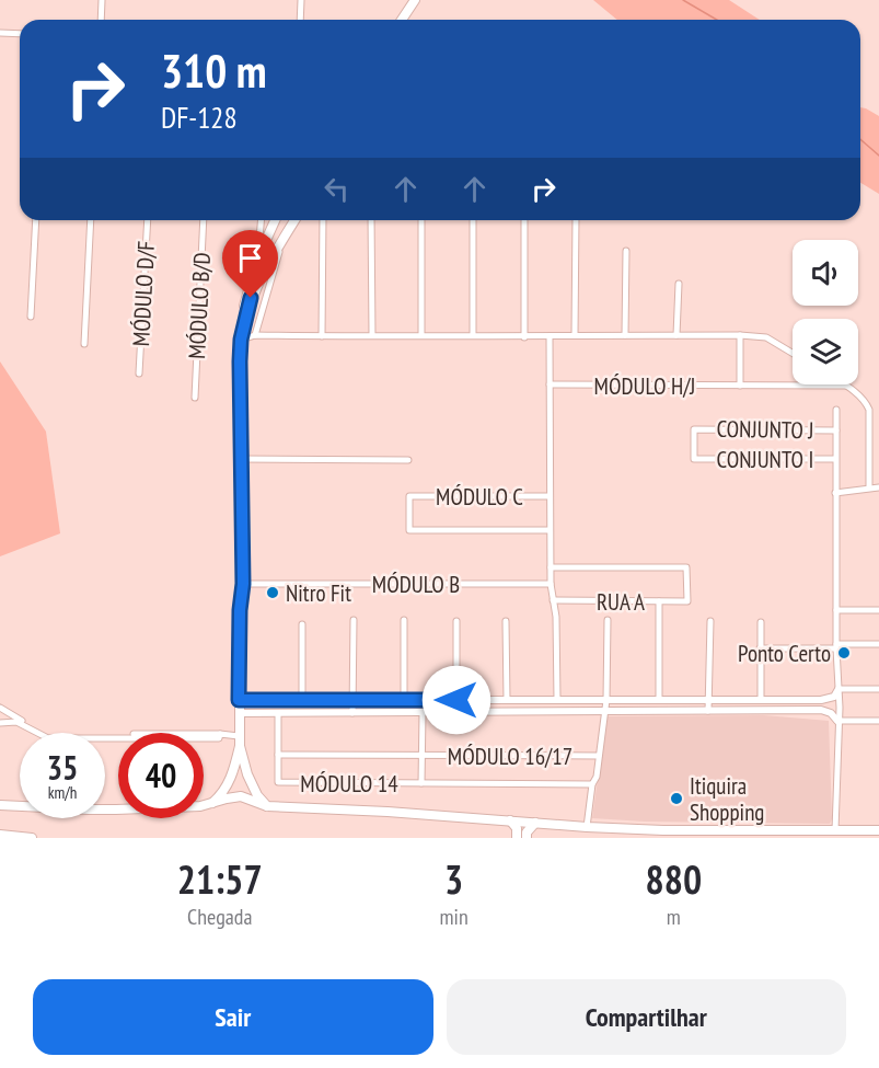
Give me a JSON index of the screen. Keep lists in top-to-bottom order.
{
  "streets": {
    "street": [
      "MÓDULO D/F",
      "MÓDULO B/D",
      "MÓDULO H/J",
      "CONJUNTO J",
      "CONJUNTO I",
      "MÓDULO C",
      "MÓDULO B",
      "RUA A",
      "MÓDULO 16/17",
      "MÓDULO 14"
    ]
  },
  "crossings": [
    ["CONJUNTO J", "CONJUNTO I"],
    ["MÓDULO 16/17", "MÓDULO 14"]
  ],
  "places": ["Nitro Fit", "Ponto Certo", "Itiquira Shopping"],
  "page": {
    "turn": ["310 m", "DF-128"],
    "speed": "35 km/h",
    "limit": "40",
    "eta": [
      "21:57",
      "Chegada",
      "3",
      "min",
      "880",
      "m"
    ],
    "buttons": ["Sair", "Compartilhar"]
  }
}
